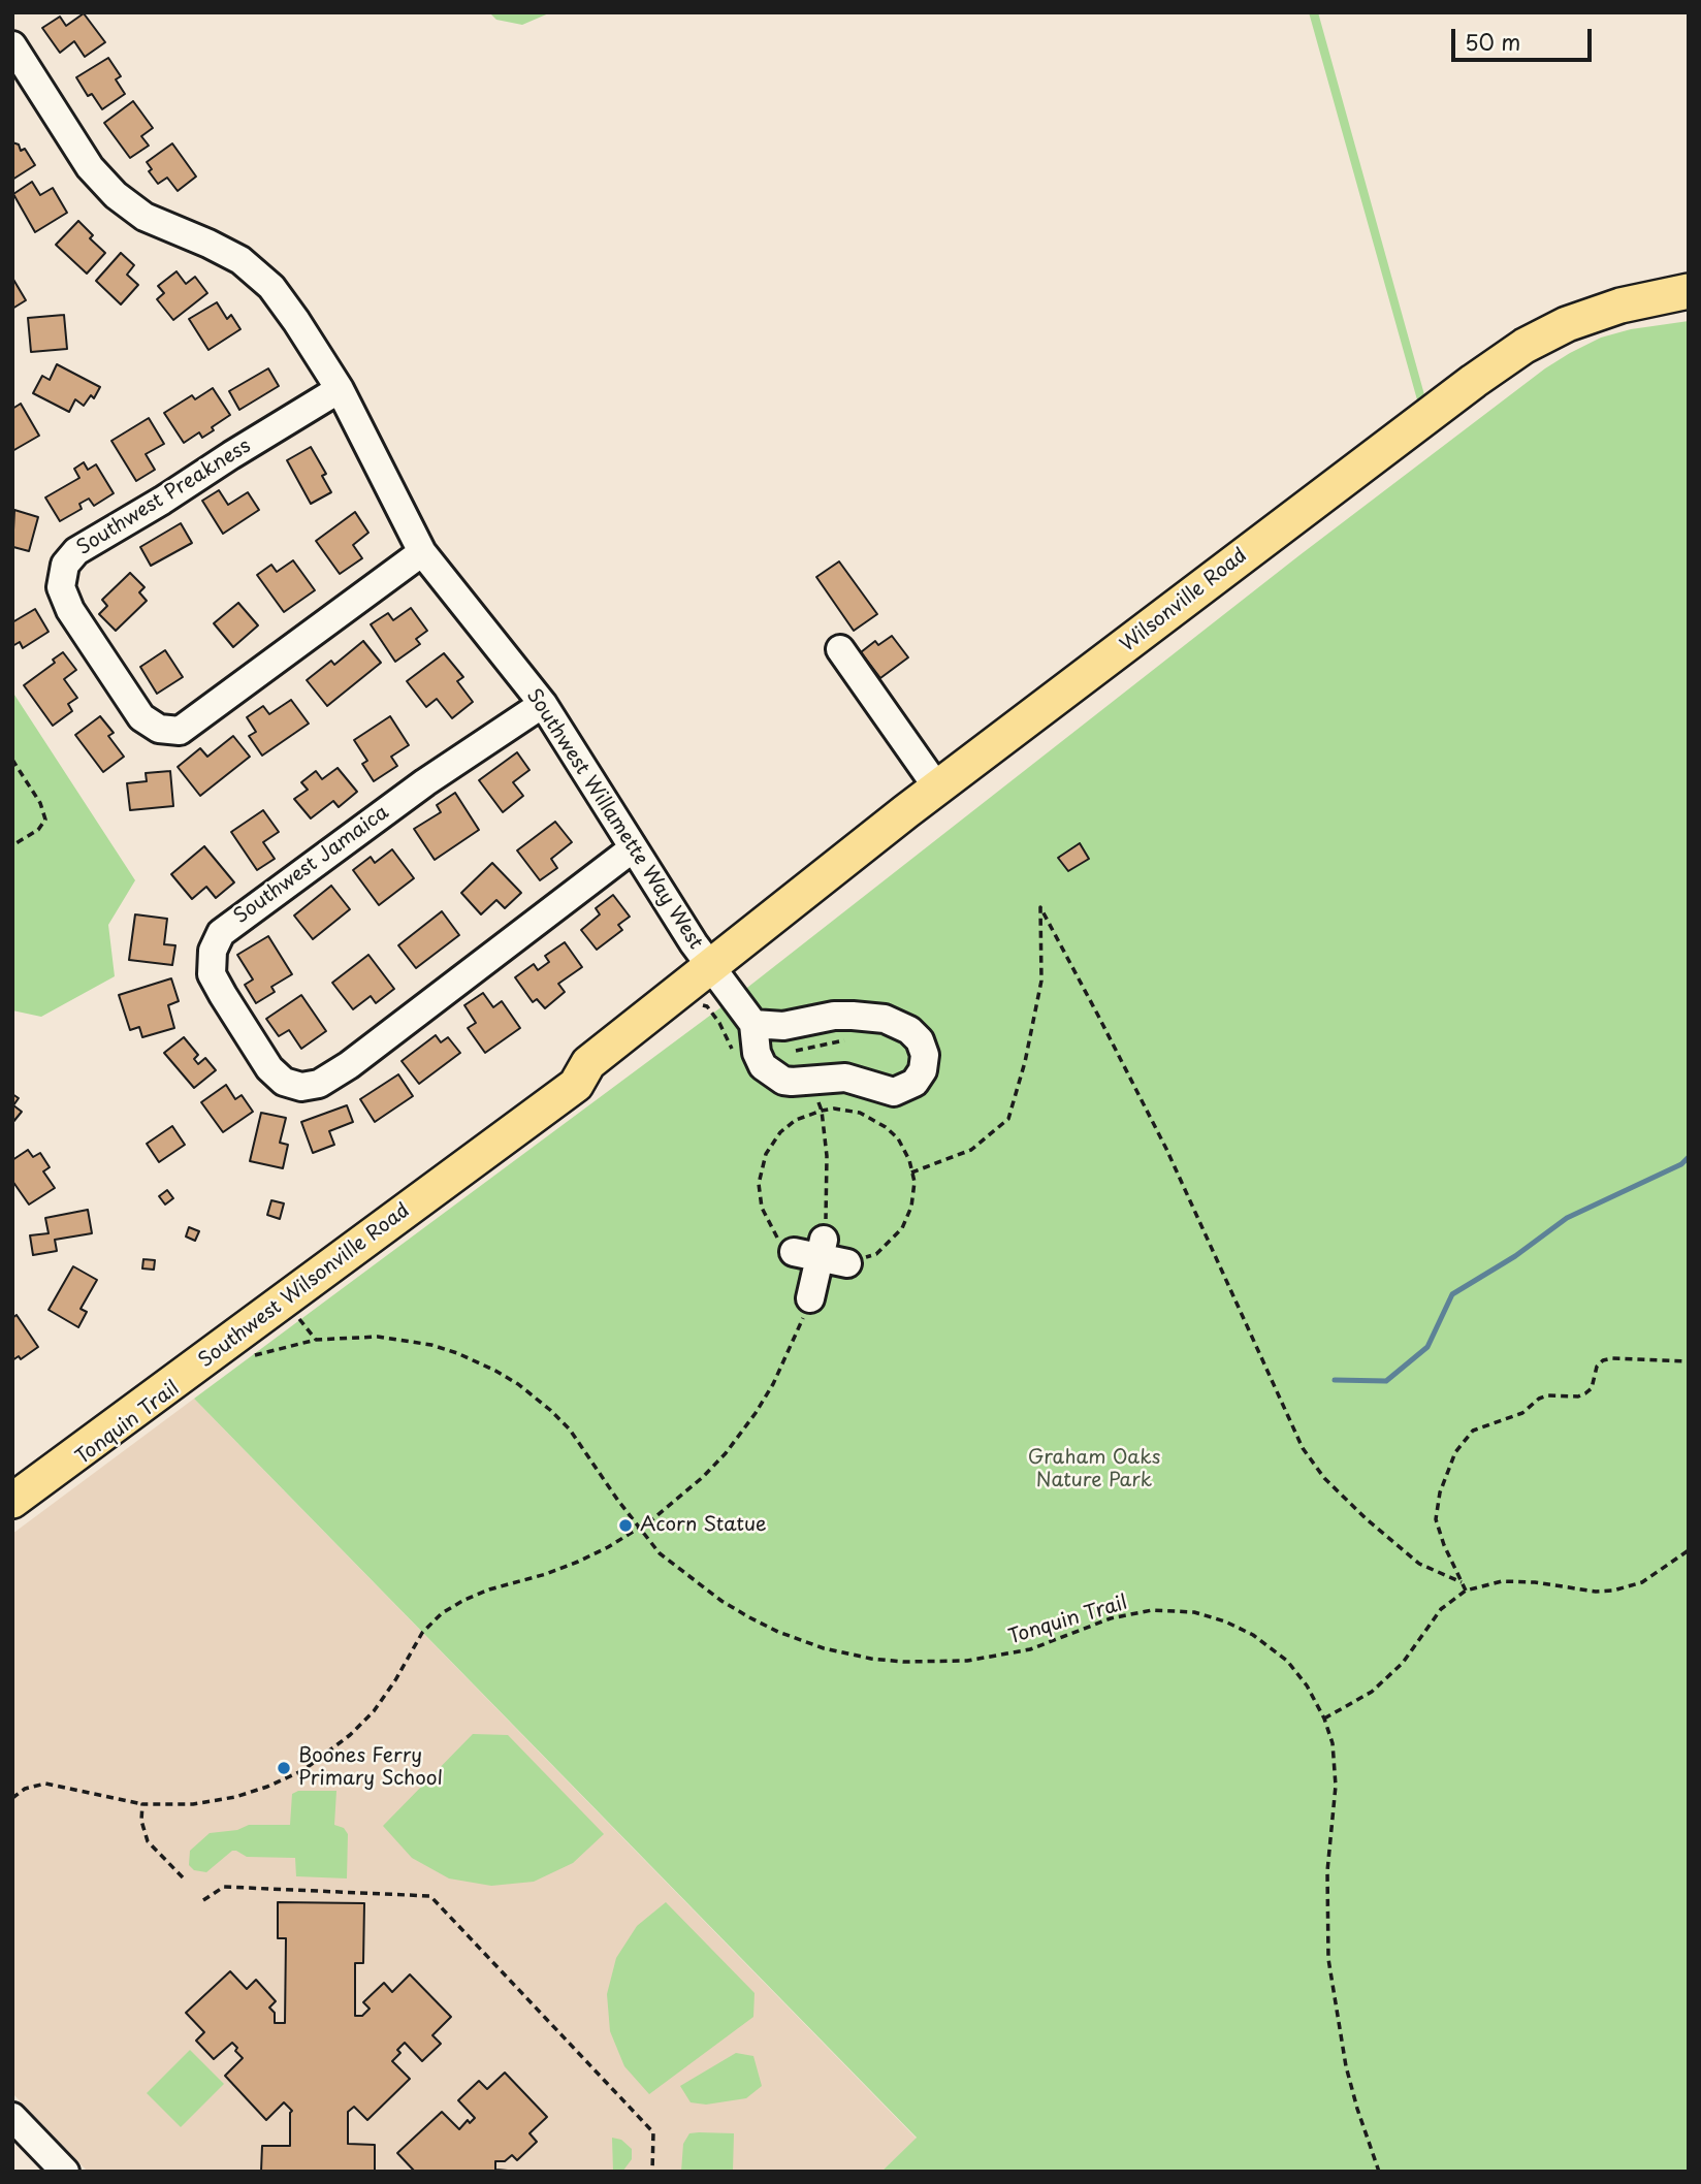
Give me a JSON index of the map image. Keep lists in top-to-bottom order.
{
  "streets": {
    "main road": ["Wilsonville Road", "Southwest Wilsonville Road"],
    "street": ["Southwest Preakness", "Southwest Willamette Way West", "Southwest Jamaica"],
    "path": ["Tonquin Trail"]
  },
  "crossings": [
    ["Southwest Preakness", "Southwest Willamette Way West"],
    ["Wilsonville Road", "Southwest Willamette Way West"],
    ["Wilsonville Road", "Southwest Wilsonville Road"],
    ["Southwest Willamette Way West", "Southwest Jamaica"],
    ["Southwest Willamette Way West", "Southwest Wilsonville Road"]
  ],
  "parks": ["Graham Oaks Nature Park"],
  "places": ["Acorn Statue", "Boones Ferry Primary School"],
  "scale_bar": "50 m"
}
